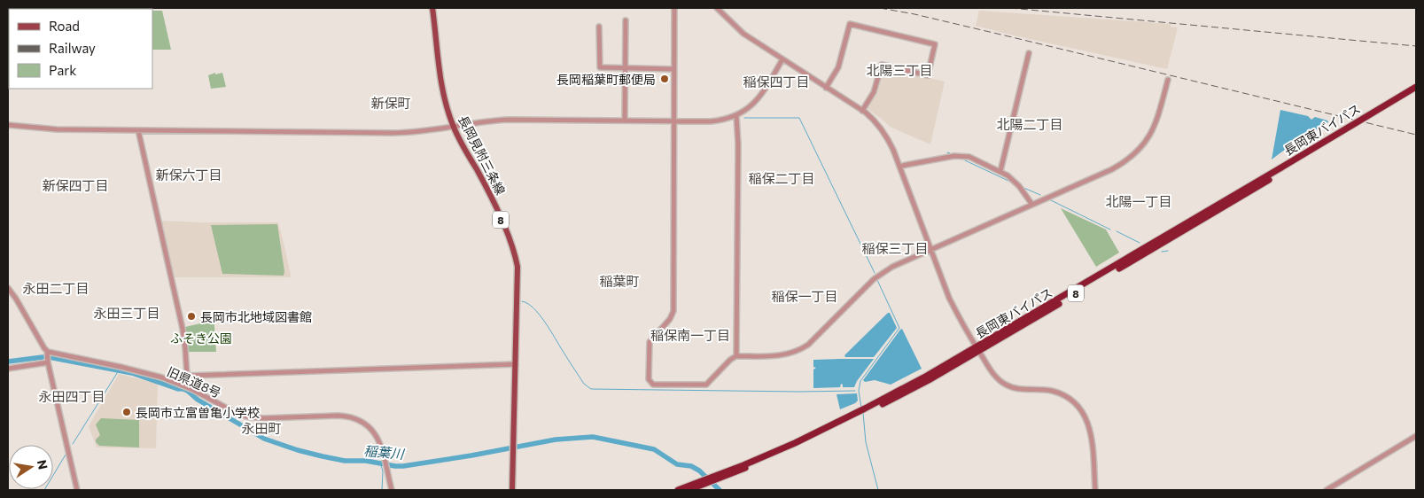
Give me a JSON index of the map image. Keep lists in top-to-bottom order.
{
  "streets": {
    "highway": ["長岡東バイパス", "8"],
    "main road": ["長岡見附三条線"],
    "street": ["旧県道8号"]
  },
  "districts": [
    "北陽三丁目",
    "稲保四丁目",
    "新保町",
    "北陽二丁目",
    "新保六丁目",
    "稲保二丁目",
    "新保四丁目",
    "北陽一丁目",
    "稲保三丁目",
    "稲葉町",
    "永田二丁目",
    "稲保一丁目",
    "永田三丁目",
    "稲保南一丁目",
    "永田四丁目",
    "永田町"
  ],
  "water": ["稲葉川"],
  "parks": ["ふそき公園"],
  "places": ["長岡稲葉町郵便局", "長岡市北地域図書館", "長岡市立富曽亀小学校"],
  "legend": ["Road", "Railway", "Park"],
  "north": "right"
}
